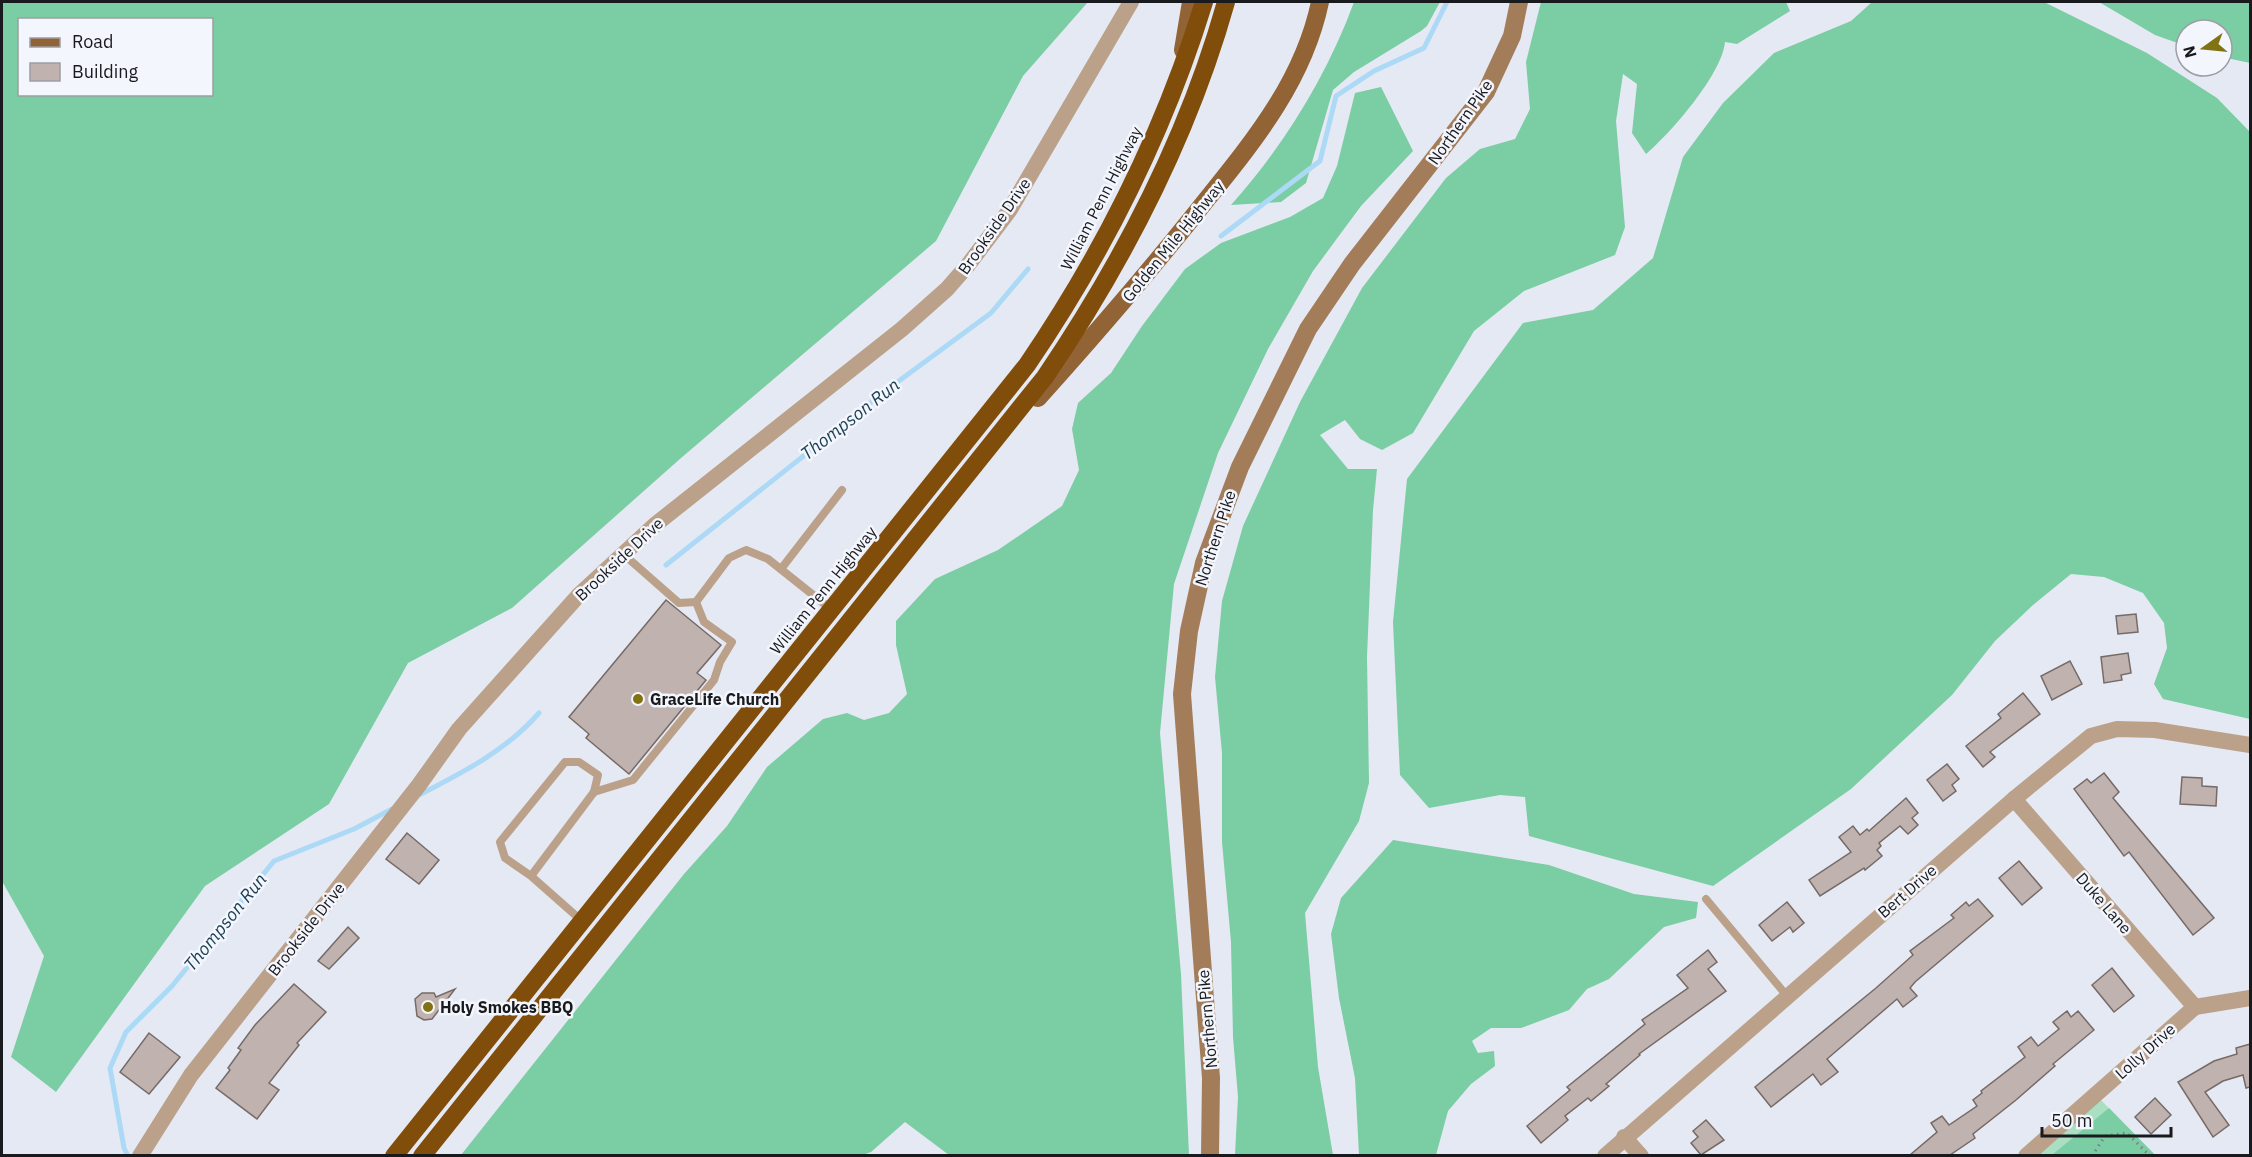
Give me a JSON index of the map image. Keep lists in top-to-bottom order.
{
  "streets": {
    "highway": ["William Penn Highway"],
    "main road": ["Northern Pike", "Golden Mile Highway"],
    "street": [
      "Brookside Drive",
      "Bert Drive",
      "Duke Lane",
      "Lolly Drive"
    ]
  },
  "crossings": [
    ["Bert Drive", "Duke Lane"],
    ["Duke Lane", "Lolly Drive"]
  ],
  "water": ["Thompson Run"],
  "places": ["GraceLife Church", "Holy Smokes BBQ"],
  "legend": ["Road", "Building"],
  "scale_bar": "50 m",
  "north": "left"
}
